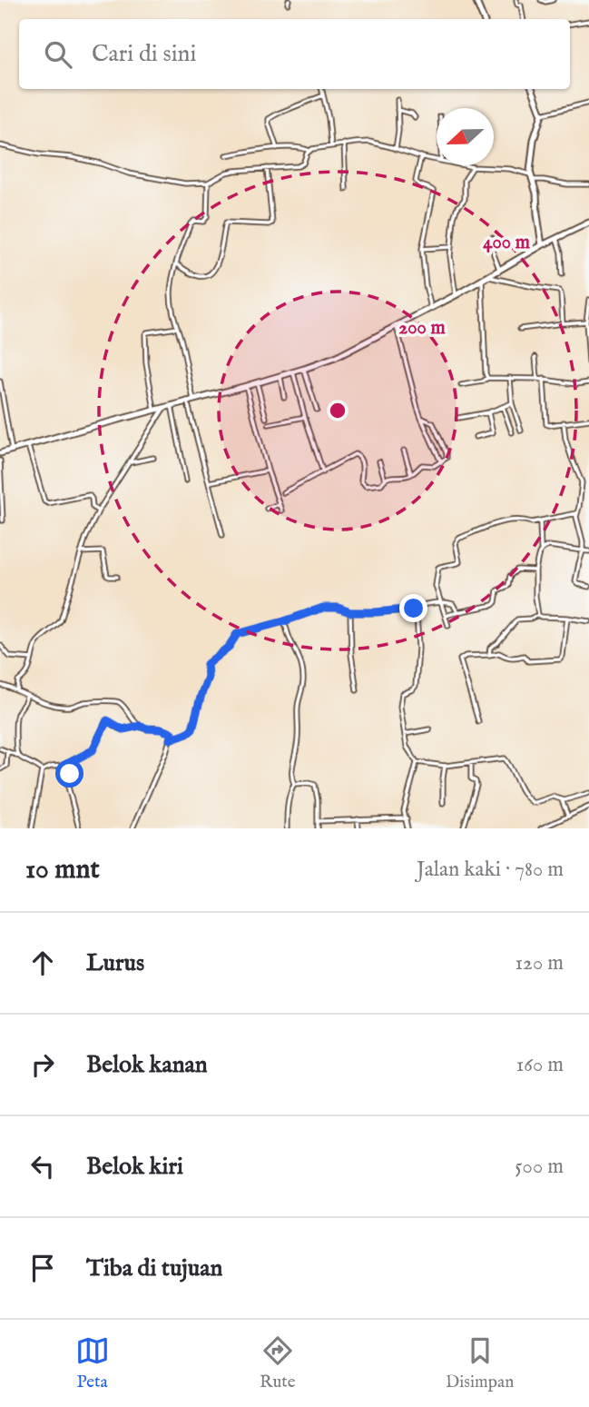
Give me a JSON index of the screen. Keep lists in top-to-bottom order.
{
  "north": "left",
  "page": {
    "search": "Cari di sini",
    "heading": ["10 mnt", "Jalan kaki · 780 m"],
    "list": [
      ["Lurus", "120 m"],
      ["Belok kanan", "160 m"],
      ["Belok kiri", "500 m"],
      "Tiba di tujuan"
    ],
    "nav": ["Peta", "Rute", "Disimpan"]
  },
  "rings": ["400 m", "200 m"]
}
